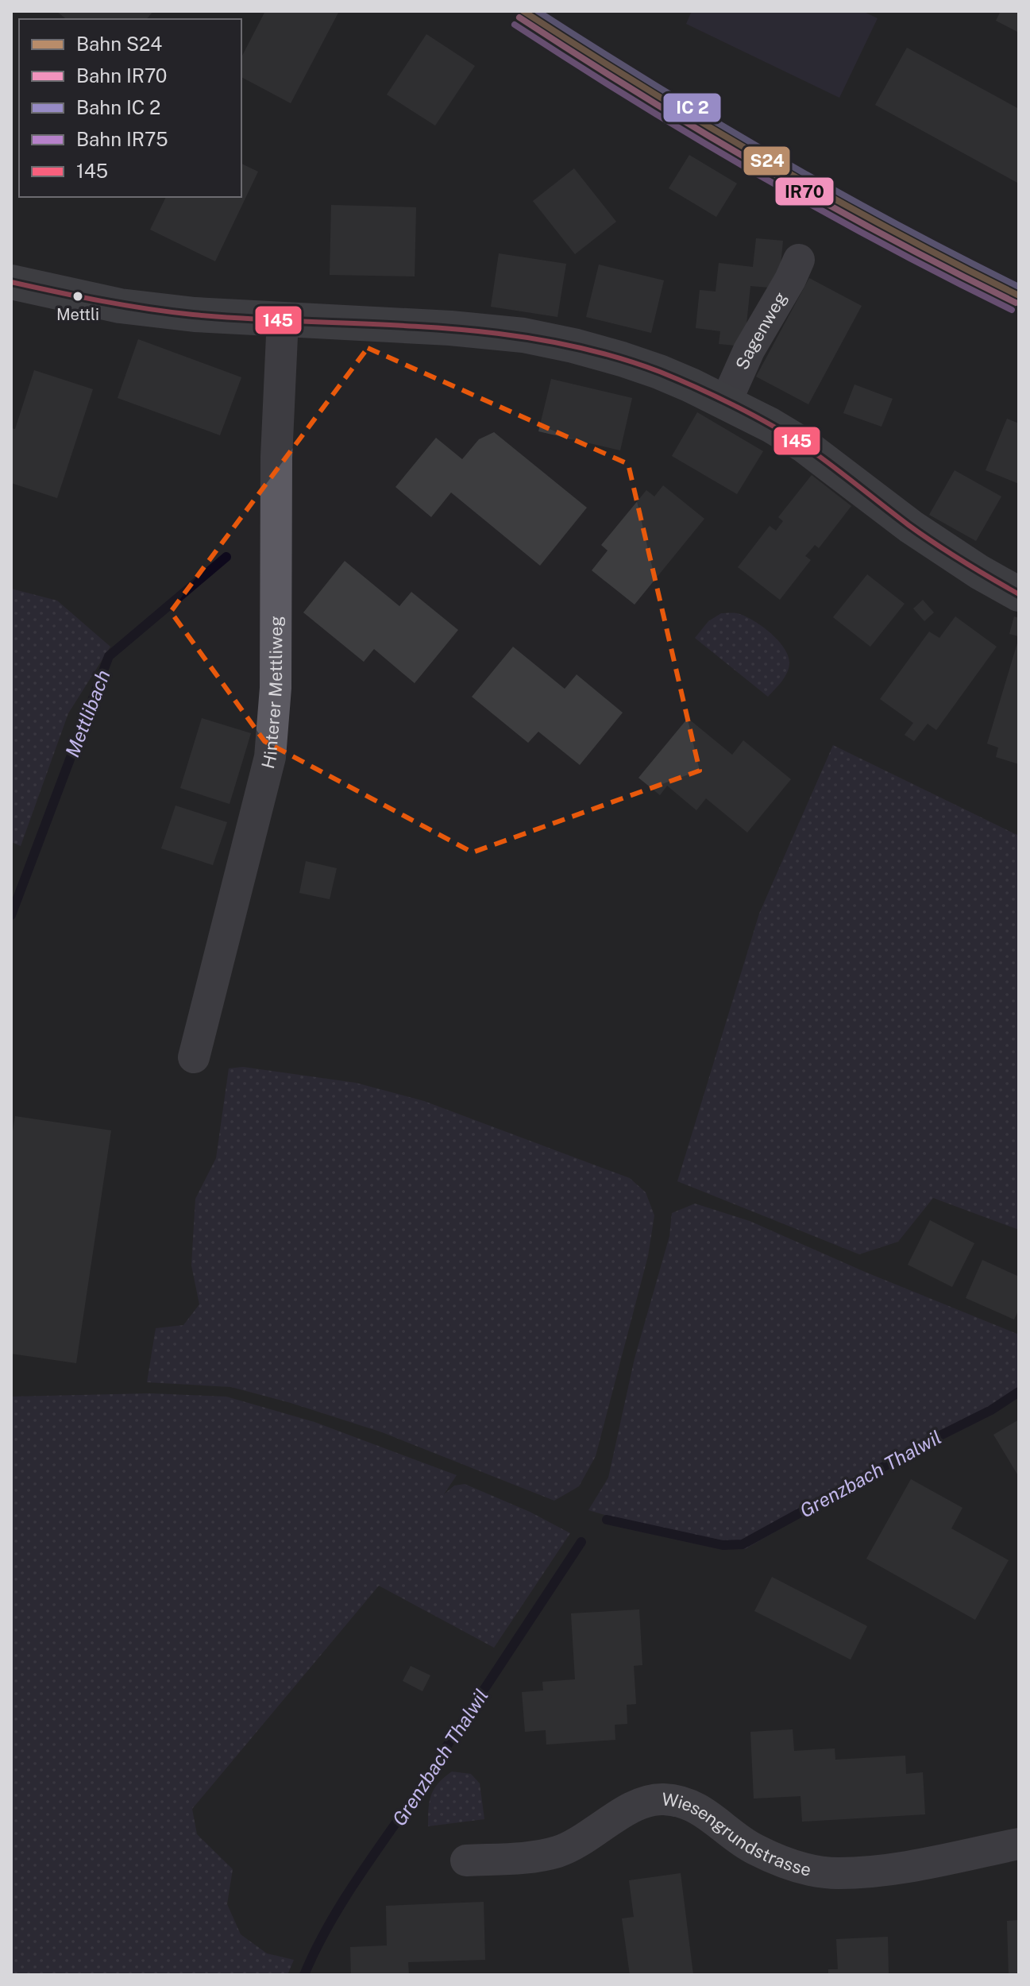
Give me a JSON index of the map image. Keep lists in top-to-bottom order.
{
  "streets": {
    "street": ["Sagenweg", "Hinterer Mettliweg", "Wiesengrundstrasse"]
  },
  "water": ["Mettlibach", "Grenzbach Thalwil"],
  "places": ["Mettli"],
  "lines": [
    "rail line S24",
    "rail line IR70",
    "rail line IR75",
    "transit line 145"
  ],
  "legend": [
    "Bahn S24",
    "Bahn IR70",
    "Bahn IC 2",
    "Bahn IR75",
    "145"
  ]
}
